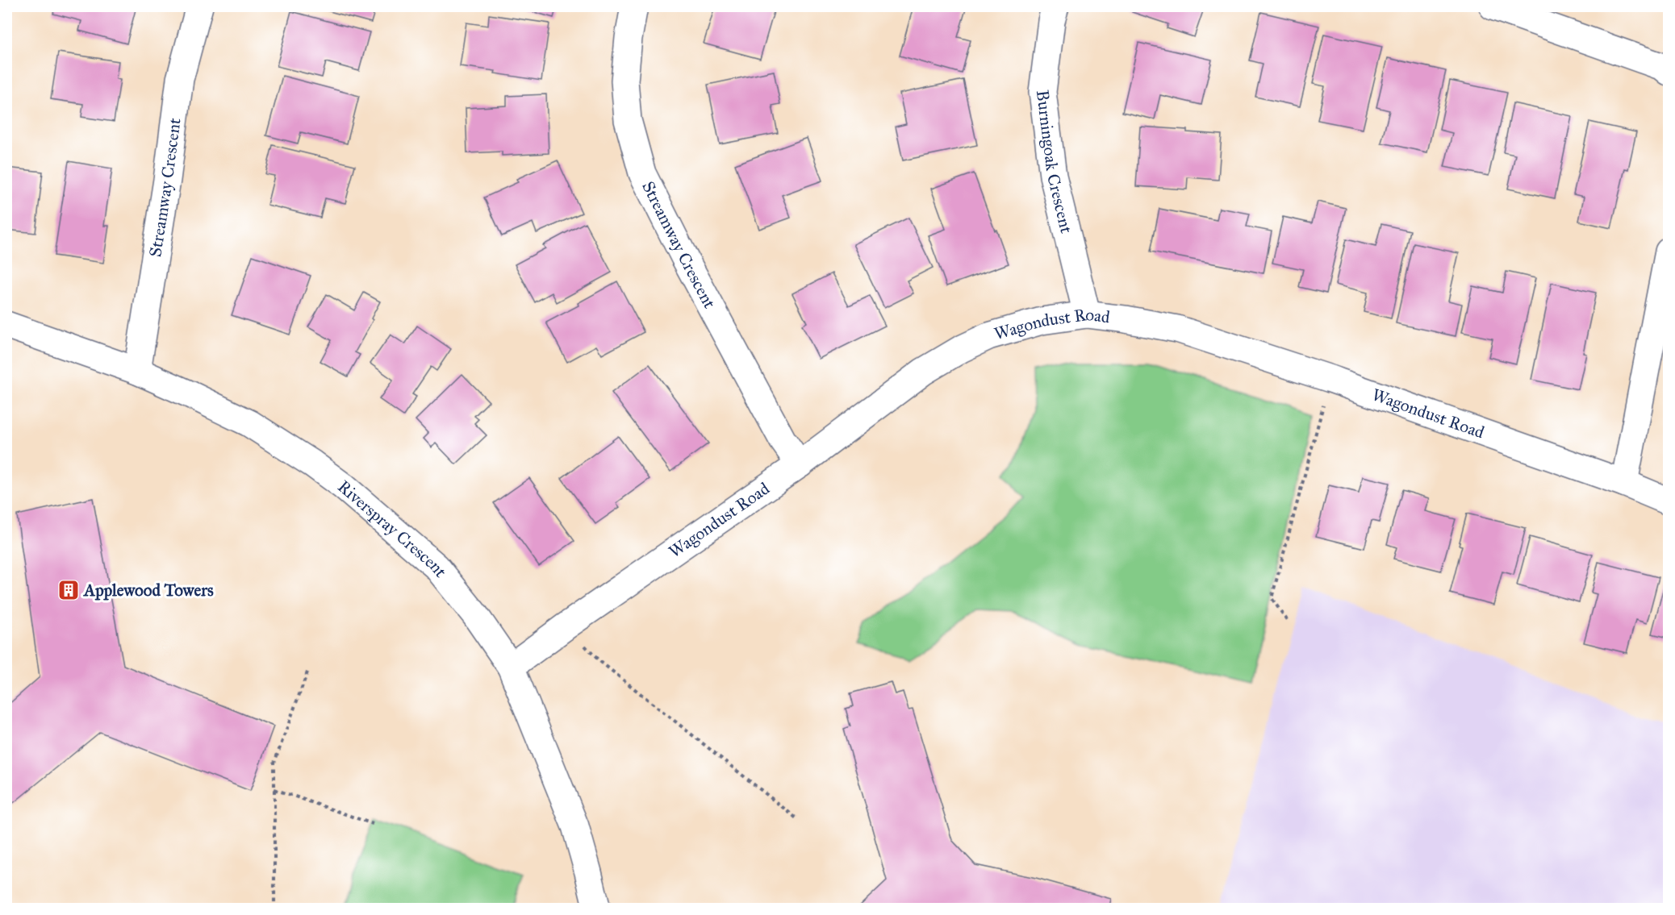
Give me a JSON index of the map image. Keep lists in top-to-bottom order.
{
  "streets": {
    "street": [
      "Burningoak Crescent",
      "Streamway Crescent",
      "Wagondust Road",
      "Riverspray Crescent"
    ]
  },
  "crossings": [
    ["Burningoak Crescent", "Wagondust Road"],
    ["Streamway Crescent", "Wagondust Road"],
    ["Streamway Crescent", "Riverspray Crescent"],
    ["Wagondust Road", "Riverspray Crescent"]
  ],
  "places": {
    "building": ["Applewood Towers"]
  }
}
